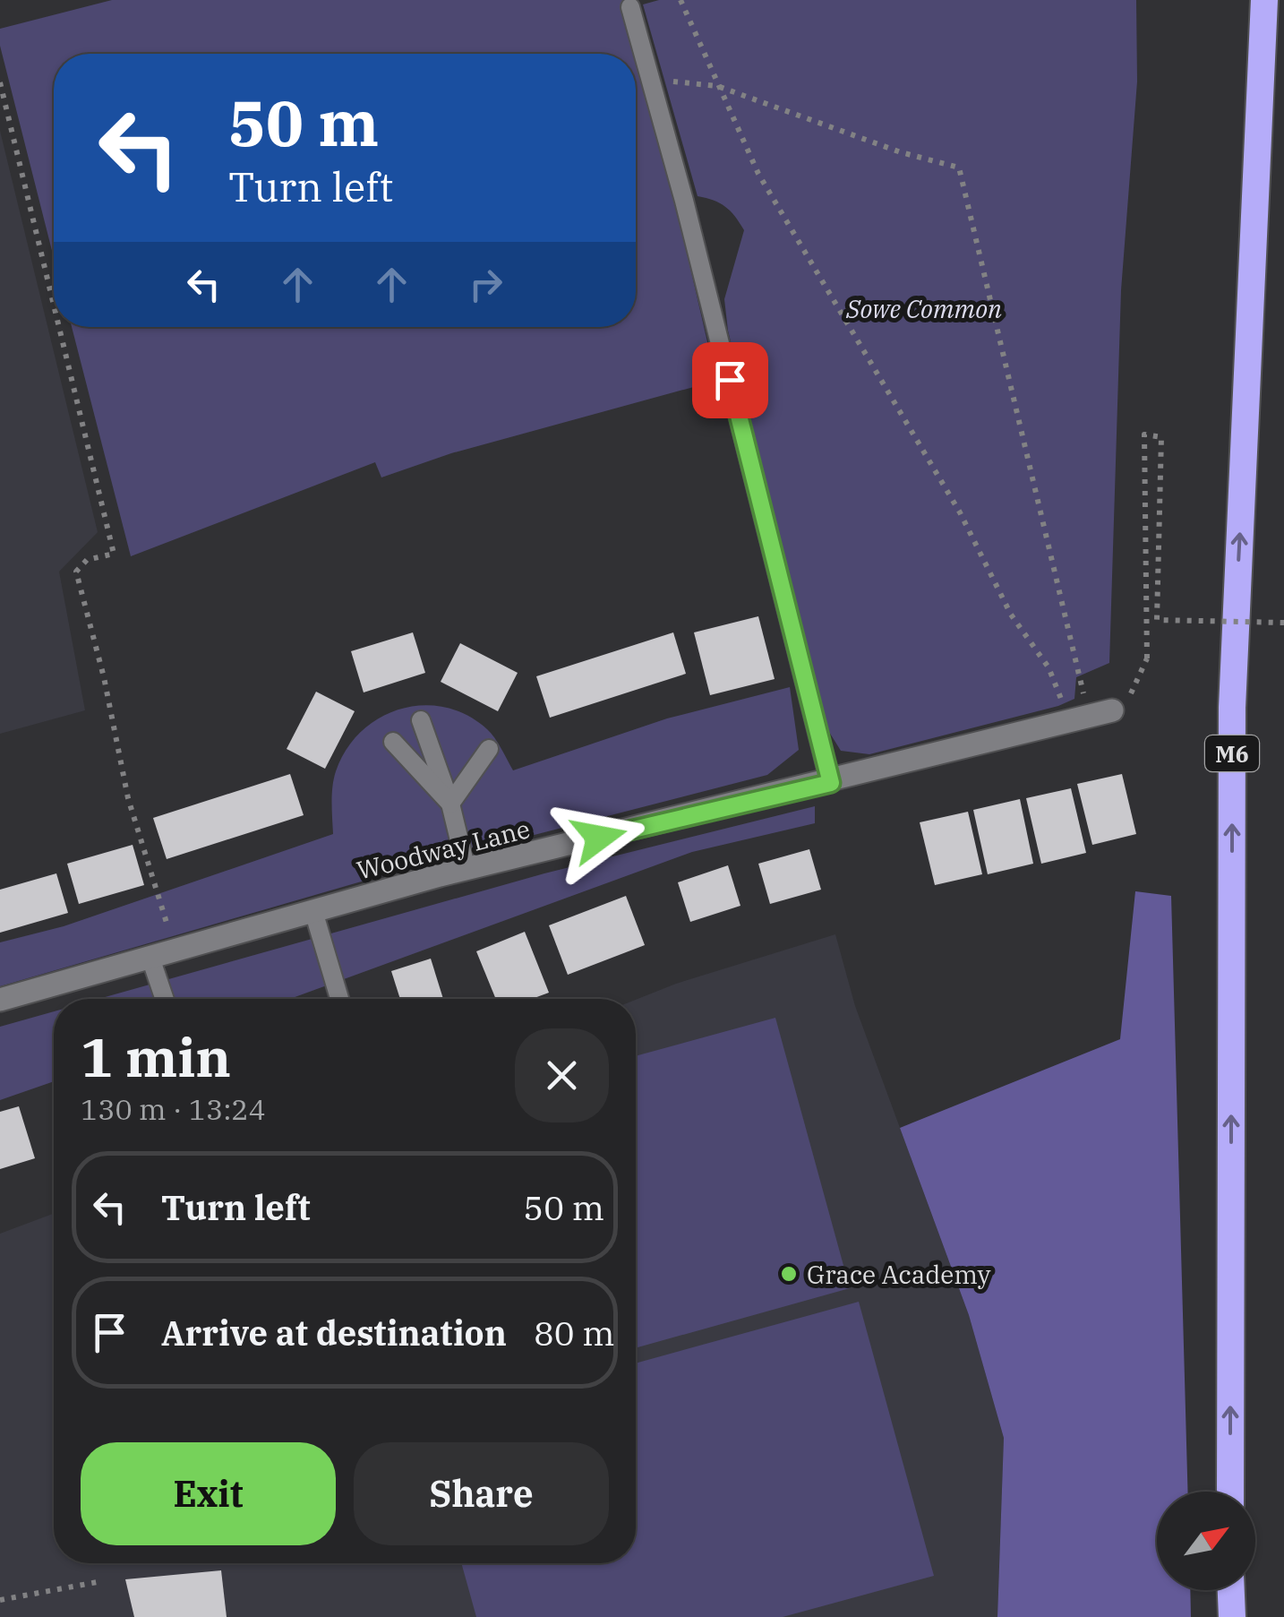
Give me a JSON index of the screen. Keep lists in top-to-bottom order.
{
  "streets": {
    "highway": ["M6"],
    "street": ["Woodway Lane"]
  },
  "parks": ["Sowe Common"],
  "places": ["Grace Academy"],
  "north": "top right",
  "page": {
    "turn": ["50 m", "Turn left"],
    "heading": ["1 min", "130 m · 13:24"],
    "list": [
      {
        "name": "Turn left",
        "value": "50 m"
      },
      {
        "name": "Arrive at destination",
        "value": "80 m"
      }
    ],
    "buttons": ["Exit", "Share"]
  }
}
